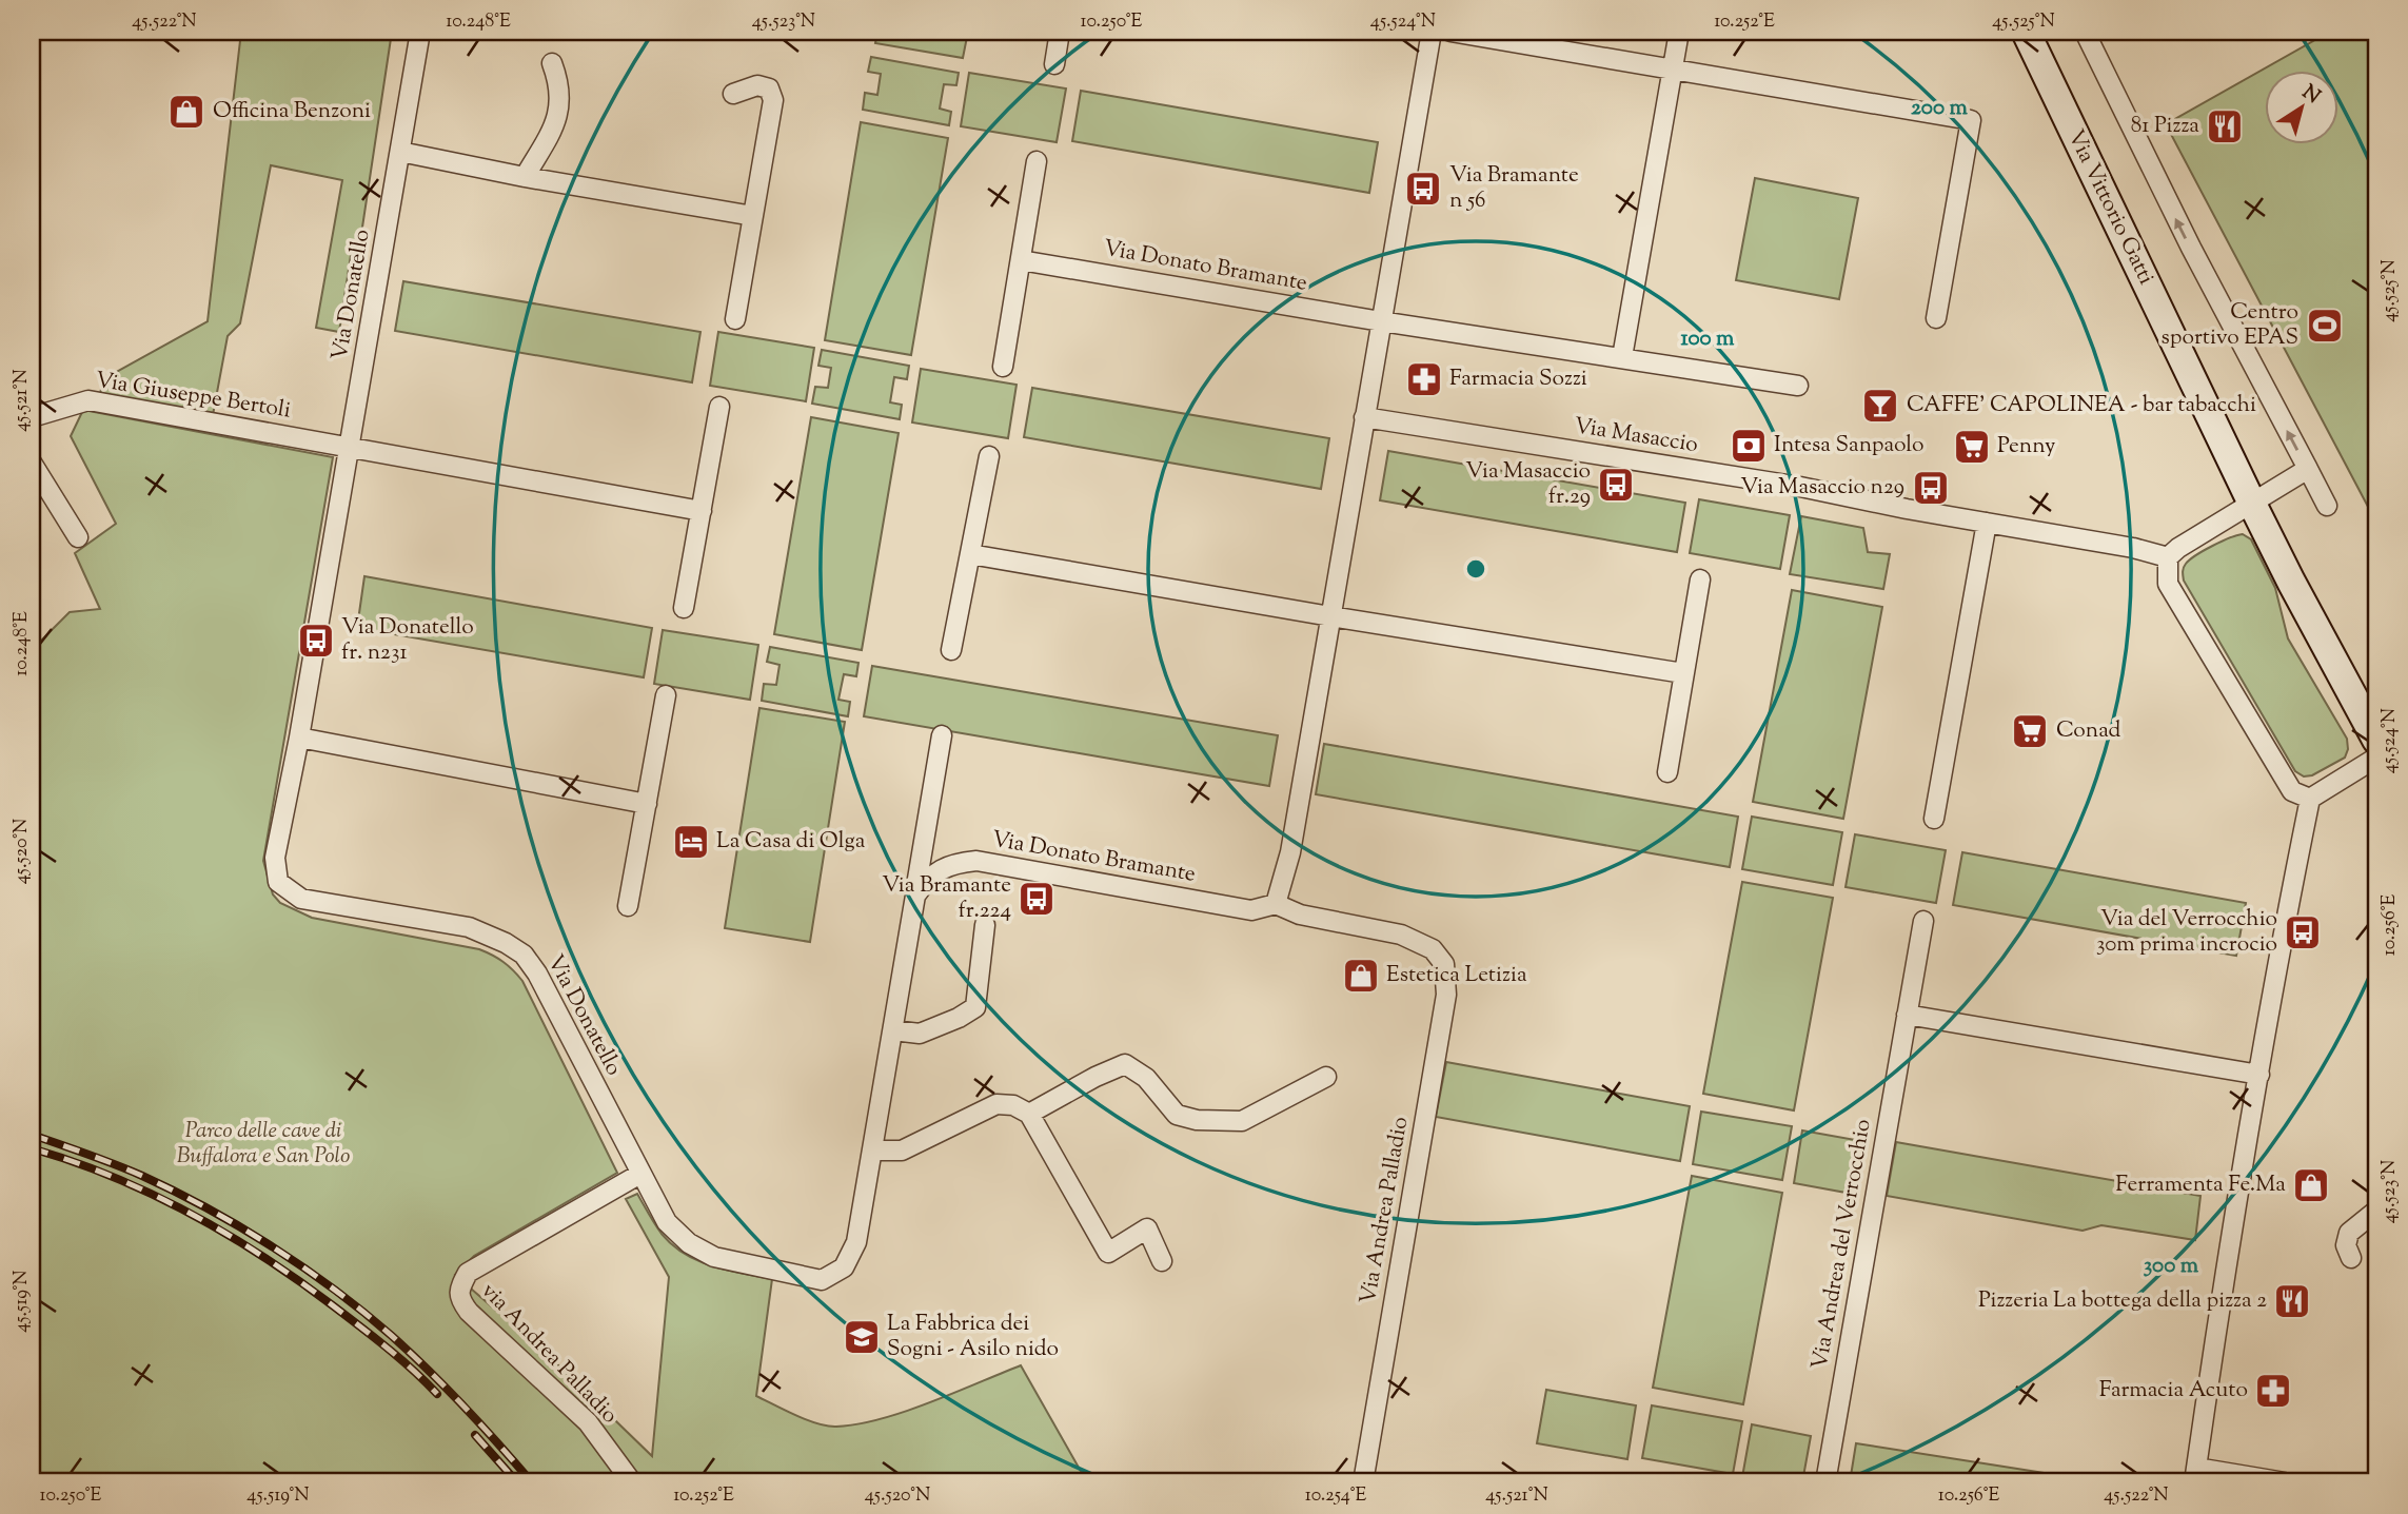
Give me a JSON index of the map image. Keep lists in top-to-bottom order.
{
  "streets": {
    "street": [
      "Via Vittorio Gatti",
      "Via Donato Bramante",
      "Via Donatello",
      "Via Giuseppe Bertoli",
      "Via Masaccio",
      "Via Andrea Palladio",
      "Via Andrea del Verrocchio",
      "via Andrea Palladio"
    ]
  },
  "crossings": [
    ["Via Donato Bramante", "Via Andrea Palladio"],
    ["Via Donatello", "Via Giuseppe Bertoli"],
    ["Via Donatello", "via Andrea Palladio"]
  ],
  "parks": ["Parco delle cave di Buffalora e San Polo"],
  "places": {
    "shop": ["Officina Benzoni", "Estetica Letizia", "Ferramenta Fe.Ma"],
    "restaurant": ["81 Pizza", "Pizzeria La bottega della pizza 2"],
    "bus stop": [
      "Via Bramante n 56",
      "Via Masaccio fr.29",
      "Via Masaccio n29",
      "Via Donatello fr. n231",
      "Via Bramante fr.224",
      "Via del Verrocchio 30m prima incrocio"
    ],
    "sports": ["Centro sportivo EPAS"],
    "pharmacy": ["Farmacia Sozzi", "Farmacia Acuto"],
    "bar": ["CAFFE' CAPOLINEA - bar tabacchi"],
    "bank": ["Intesa Sanpaolo"],
    "supermarket": ["Penny", "Conad"],
    "hotel": ["La Casa di Olga"],
    "school or university": ["La Fabbrica dei Sogni - Asilo nido"]
  },
  "north": "top right",
  "coordinates": [
    "45.522°N",
    "10.248°E",
    "45.523°N",
    "10.250°E",
    "45.524°N",
    "10.252°E",
    "45.525°N",
    "45.521°N",
    "45.520°N",
    "10.256°E",
    "45.519°N",
    "10.254°E"
  ],
  "rings": ["200 m", "100 m", "300 m"]
}
